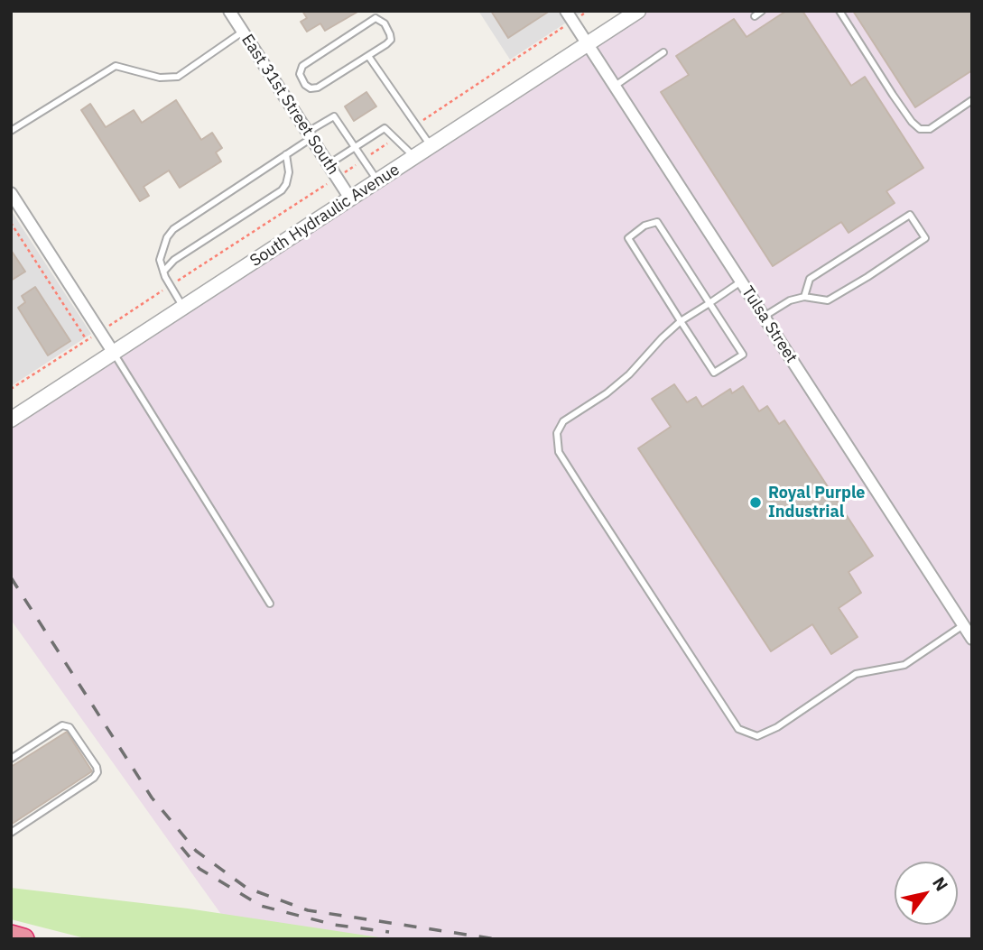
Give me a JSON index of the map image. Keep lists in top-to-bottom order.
{
  "streets": {
    "street": ["East 31st Street South", "South Hydraulic Avenue", "Tulsa Street"]
  },
  "crossings": [
    ["East 31st Street South", "South Hydraulic Avenue"],
    ["South Hydraulic Avenue", "Tulsa Street"]
  ],
  "places": ["Royal Purple Industrial"],
  "north": "top right"
}
